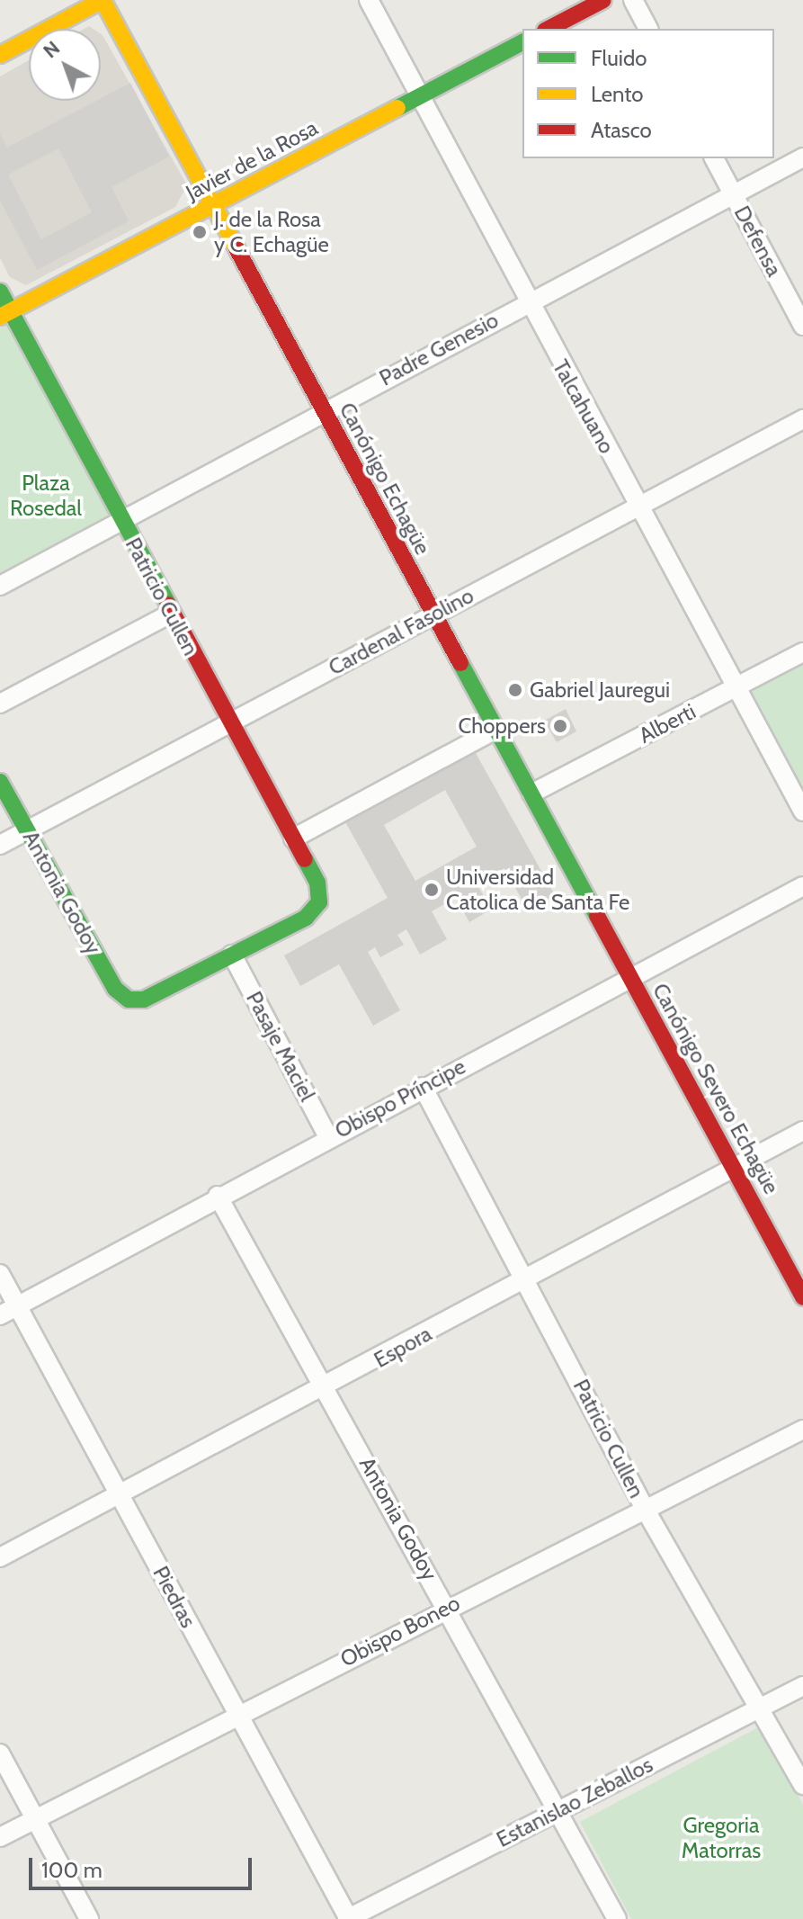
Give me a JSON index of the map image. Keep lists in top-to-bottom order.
{
  "streets": {
    "street": [
      "Javier de la Rosa",
      "Defensa",
      "Padre Genesio",
      "Talcahuano",
      "Canónigo Echagüe",
      "Patricio Cullen",
      "Cardenal Fasolino",
      "Alberti",
      "Antonia Godoy",
      "Pasaje Maciel",
      "Canónigo Severo Echagüe",
      "Obispo Príncipe",
      "Espora",
      "Piedras",
      "Obispo Boneo",
      "Estanislao Zeballos"
    ]
  },
  "crossings": [
    ["Javier de la Rosa", "Talcahuano"],
    ["Javier de la Rosa", "Canónigo Echagüe"],
    ["Javier de la Rosa", "Patricio Cullen"],
    ["Defensa", "Padre Genesio"],
    ["Padre Genesio", "Talcahuano"],
    ["Padre Genesio", "Canónigo Echagüe"],
    ["Padre Genesio", "Patricio Cullen"],
    ["Talcahuano", "Cardenal Fasolino"],
    ["Talcahuano", "Alberti"],
    ["Canónigo Echagüe", "Cardenal Fasolino"],
    ["Canónigo Echagüe", "Alberti"],
    ["Canónigo Echagüe", "Canónigo Severo Echagüe"],
    ["Canónigo Echagüe", "Obispo Príncipe"],
    ["Patricio Cullen", "Cardenal Fasolino"],
    ["Patricio Cullen", "Antonia Godoy"],
    ["Patricio Cullen", "Pasaje Maciel"],
    ["Patricio Cullen", "Obispo Príncipe"],
    ["Patricio Cullen", "Espora"],
    ["Patricio Cullen", "Obispo Boneo"],
    ["Patricio Cullen", "Estanislao Zeballos"],
    ["Cardenal Fasolino", "Antonia Godoy"],
    ["Antonia Godoy", "Pasaje Maciel"],
    ["Antonia Godoy", "Obispo Príncipe"],
    ["Antonia Godoy", "Espora"],
    ["Antonia Godoy", "Obispo Boneo"],
    ["Antonia Godoy", "Estanislao Zeballos"],
    ["Pasaje Maciel", "Obispo Príncipe"],
    ["Canónigo Severo Echagüe", "Obispo Príncipe"],
    ["Canónigo Severo Echagüe", "Espora"],
    ["Obispo Príncipe", "Piedras"],
    ["Espora", "Piedras"],
    ["Piedras", "Obispo Boneo"],
    ["Piedras", "Estanislao Zeballos"]
  ],
  "parks": ["Plaza Rosedal", "Gregoria Matorras"],
  "places": [
    "J. de la Rosa y C. Echagüe",
    "Gabriel Jauregui",
    "Choppers",
    "Universidad Catolica de Santa Fe"
  ],
  "legend": ["Fluido", "Lento", "Atasco"],
  "scale_bar": "100 m",
  "north": "top left"
}
